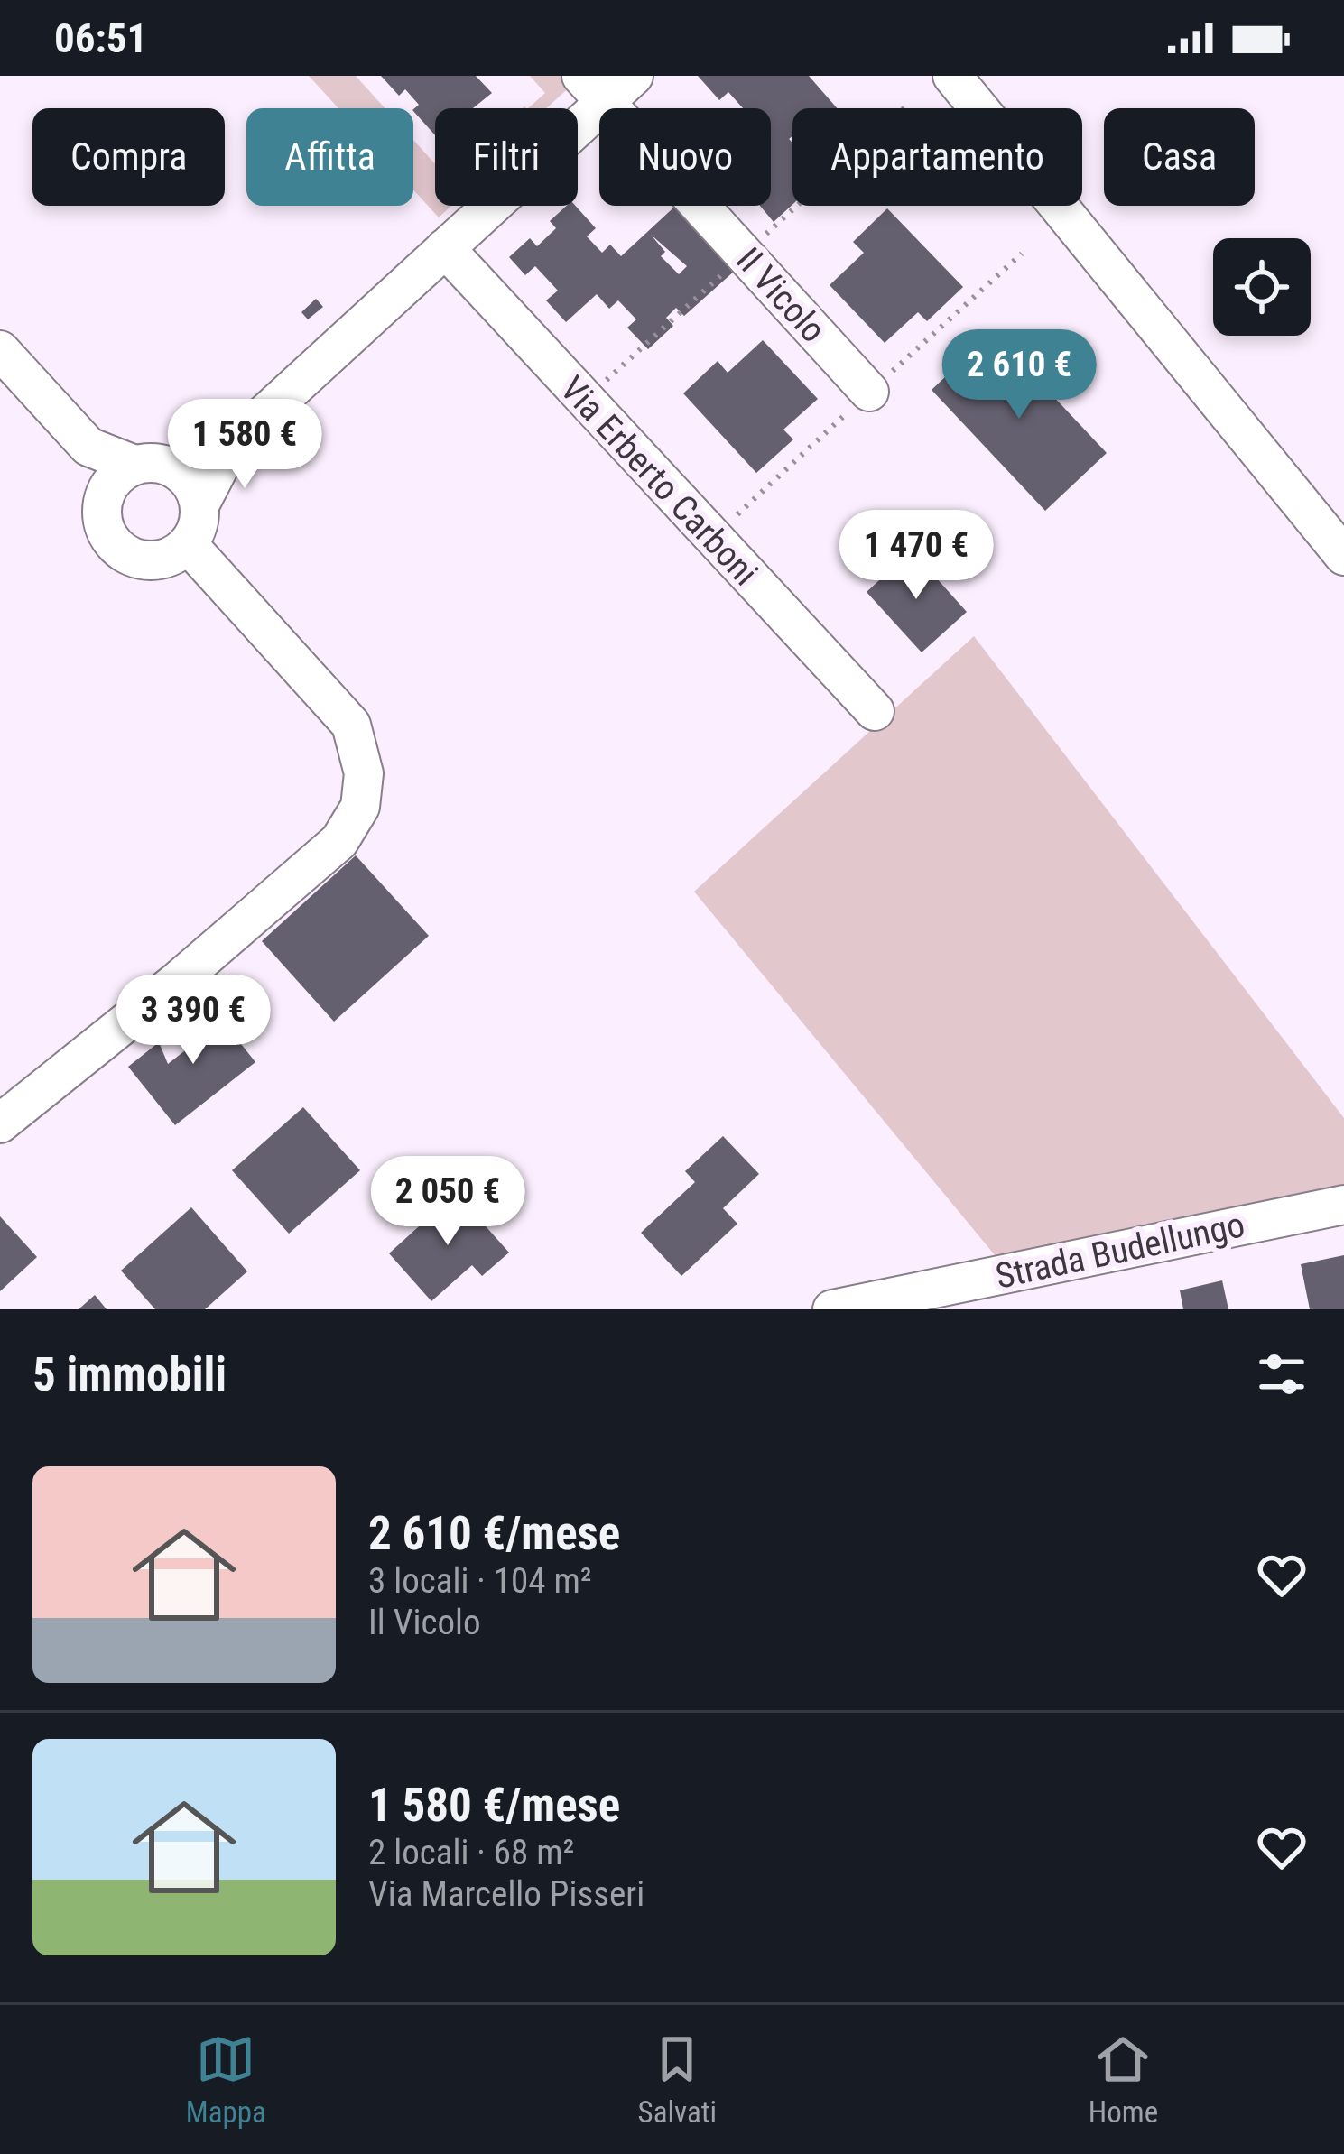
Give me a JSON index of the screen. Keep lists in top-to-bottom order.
{
  "streets": {
    "street": ["Il Vicolo", "Via Erberto Carboni", "Strada Budellungo"]
  },
  "page": {
    "status": "06:51",
    "chip": [
      "Compra",
      "Affitta",
      "Filtri",
      "Nuovo",
      "Appartamento",
      "Casa"
    ],
    "price": [
      "2 610 €",
      "1 580 €",
      "1 470 €",
      "3 390 €",
      "2 050 €"
    ],
    "heading": "5 immobili",
    "list": [
      {
        "name": "2 610 €/mese",
        "note": "3 locali · 104 m² · Il Vicolo"
      },
      {
        "name": "1 580 €/mese",
        "note": "2 locali · 68 m² · Via Marcello Pisseri"
      }
    ],
    "tabs": ["Mappa", "Salvati", "Home"]
  }
}
